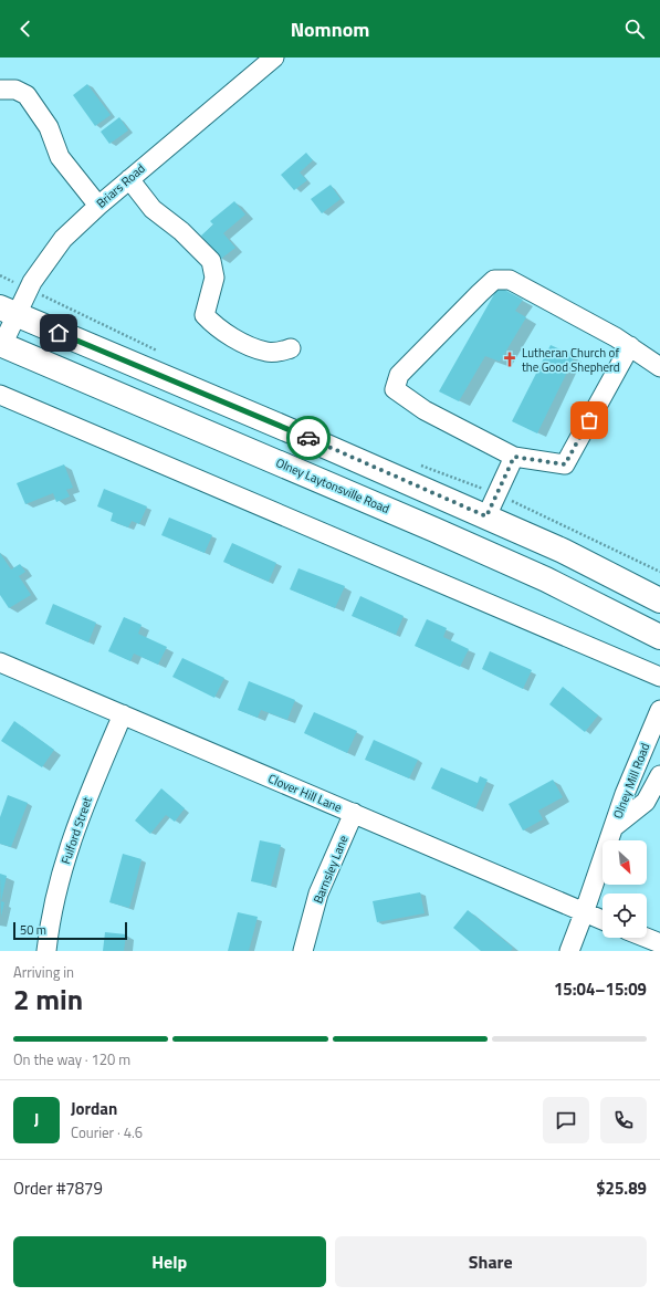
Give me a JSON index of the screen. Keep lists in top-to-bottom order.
{
  "streets": {
    "main road": ["Olney Laytonsville Road"],
    "street": [
      "Briars Road",
      "Olney Mill Road",
      "Clover Hill Lane",
      "Fulford Street",
      "Barnsley Lane"
    ]
  },
  "crossings": [
    ["Briars Road", "Olney Laytonsville Road"],
    ["Olney Mill Road", "Clover Hill Lane"],
    ["Clover Hill Lane", "Fulford Street"],
    ["Clover Hill Lane", "Barnsley Lane"]
  ],
  "places": {
    "church": ["Lutheran Church of the Good Shepherd"]
  },
  "scale_bar": "50 m",
  "north": "bottom right",
  "page": {
    "header": "Nomnom",
    "scale": "50 m",
    "heading": ["2 min", "Arriving in", "15:04–15:09"],
    "panel": [
      "Jordan",
      "Courier · 4.6",
      "Order #7879",
      "$25.89"
    ],
    "bar": "On the way · 120 m",
    "round": "J",
    "buttons": ["Help", "Share"]
  }
}
